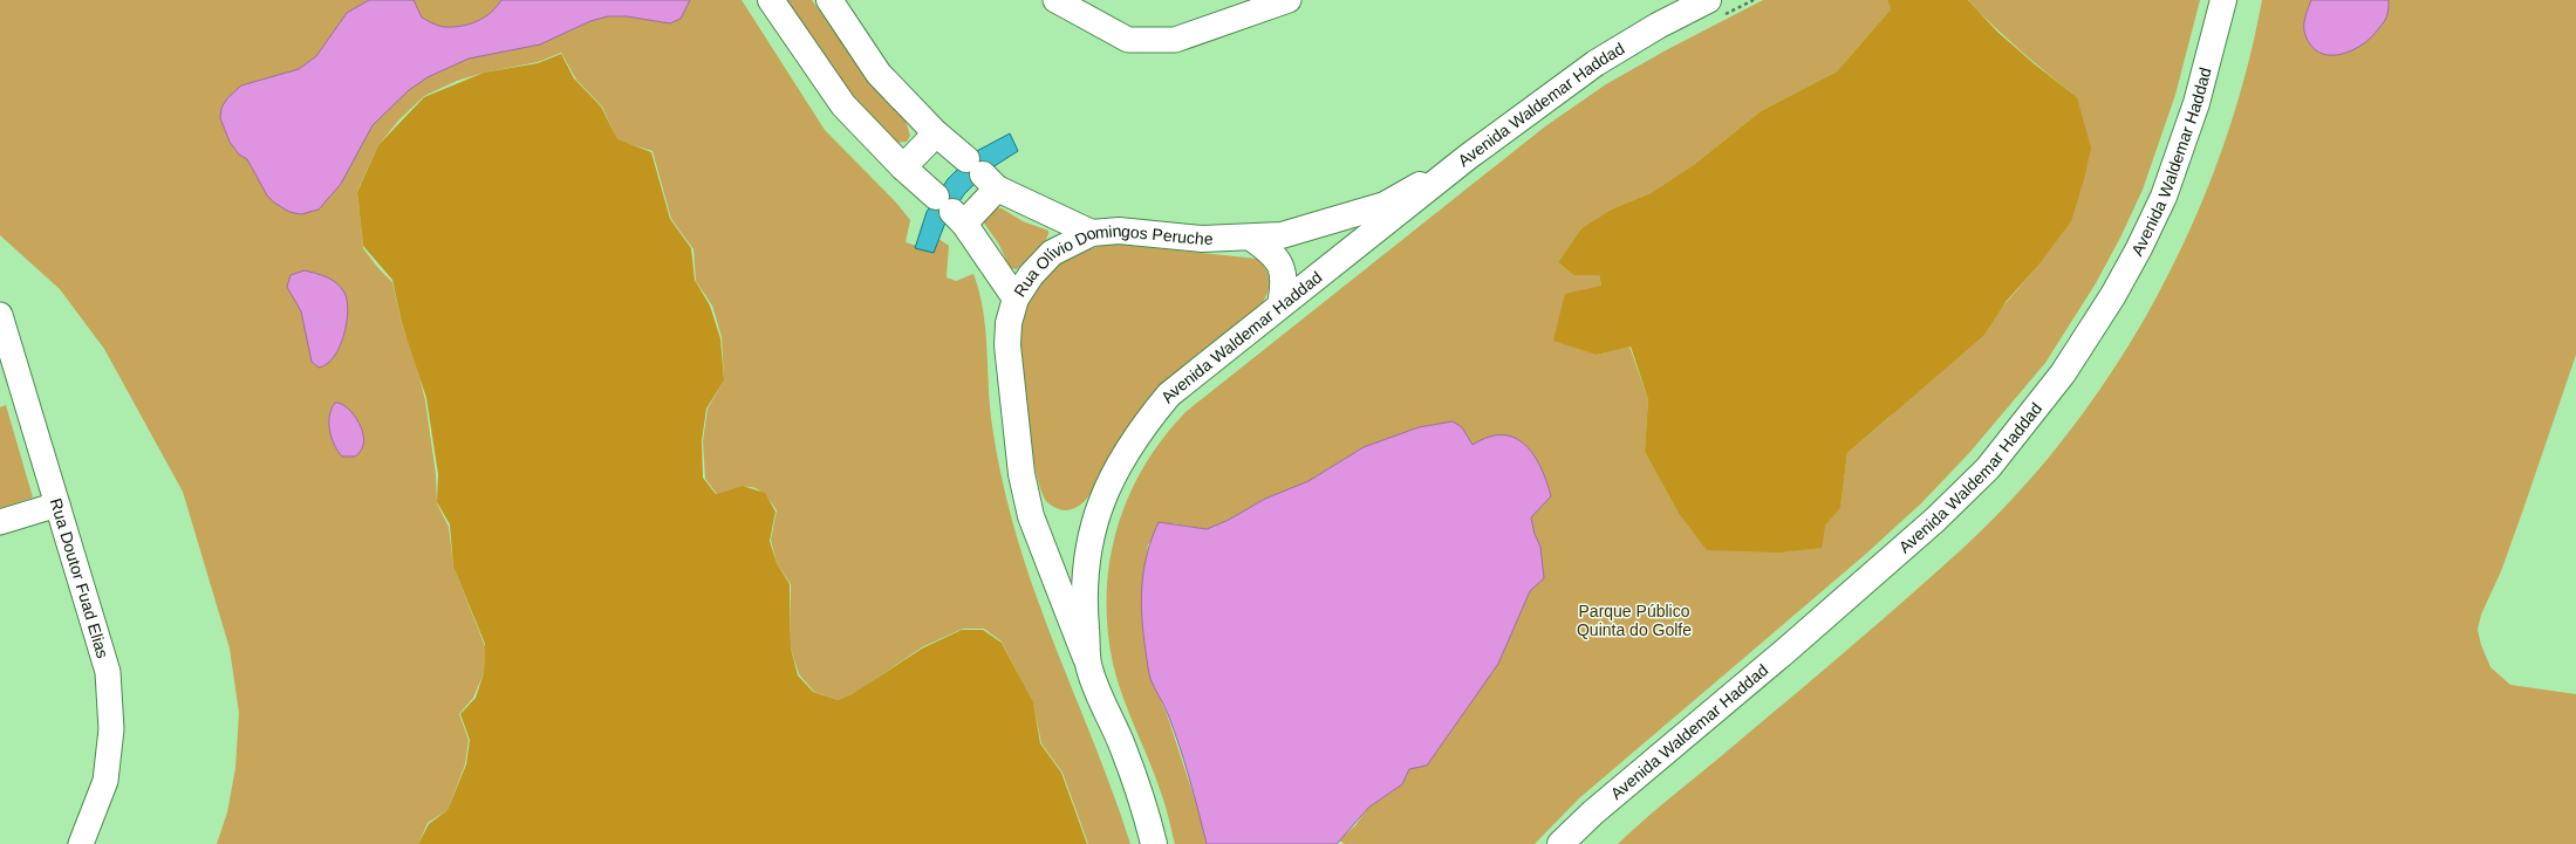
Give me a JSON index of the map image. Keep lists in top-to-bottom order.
{
  "streets": {
    "main road": ["Avenida Waldemar Haddad", "Rua Olívio Domingos Peruche"],
    "street": ["Rua Doutor Fuad Elias"]
  },
  "crossings": [
    ["Avenida Waldemar Haddad", "Rua Olívio Domingos Peruche"]
  ],
  "parks": ["Parque Público Quinta do Golfe"]
}
